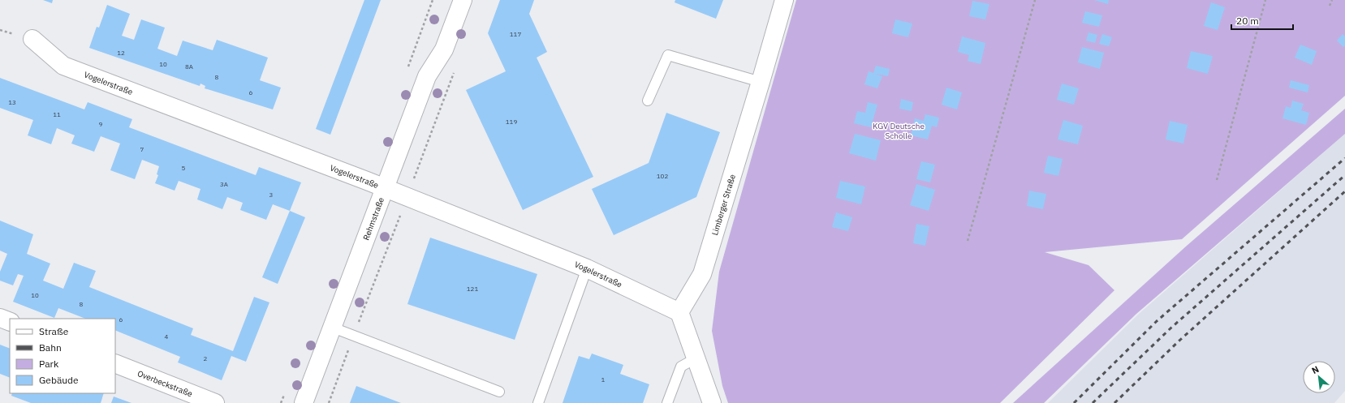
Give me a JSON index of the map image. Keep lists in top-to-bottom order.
{
  "streets": {
    "street": [
      "Vogelerstraße",
      "Limberger Straße",
      "Rehmstraße",
      "Overbeckstraße"
    ]
  },
  "crossings": [
    ["Vogelerstraße", "Limberger Straße"],
    ["Vogelerstraße", "Rehmstraße"]
  ],
  "parks": ["KGV Deutsche Scholle"],
  "house_numbers": [
    "117",
    "12",
    "10",
    "8A",
    "8",
    "6",
    "13",
    "11",
    "119",
    "9",
    "7",
    "5",
    "102",
    "3A",
    "3",
    "121",
    "10",
    "8",
    "6",
    "4",
    "2",
    "1"
  ],
  "legend": [
    "Straße",
    "Bahn",
    "Park",
    "Gebäude"
  ],
  "scale_bar": "20 m",
  "north": "top left"
}
